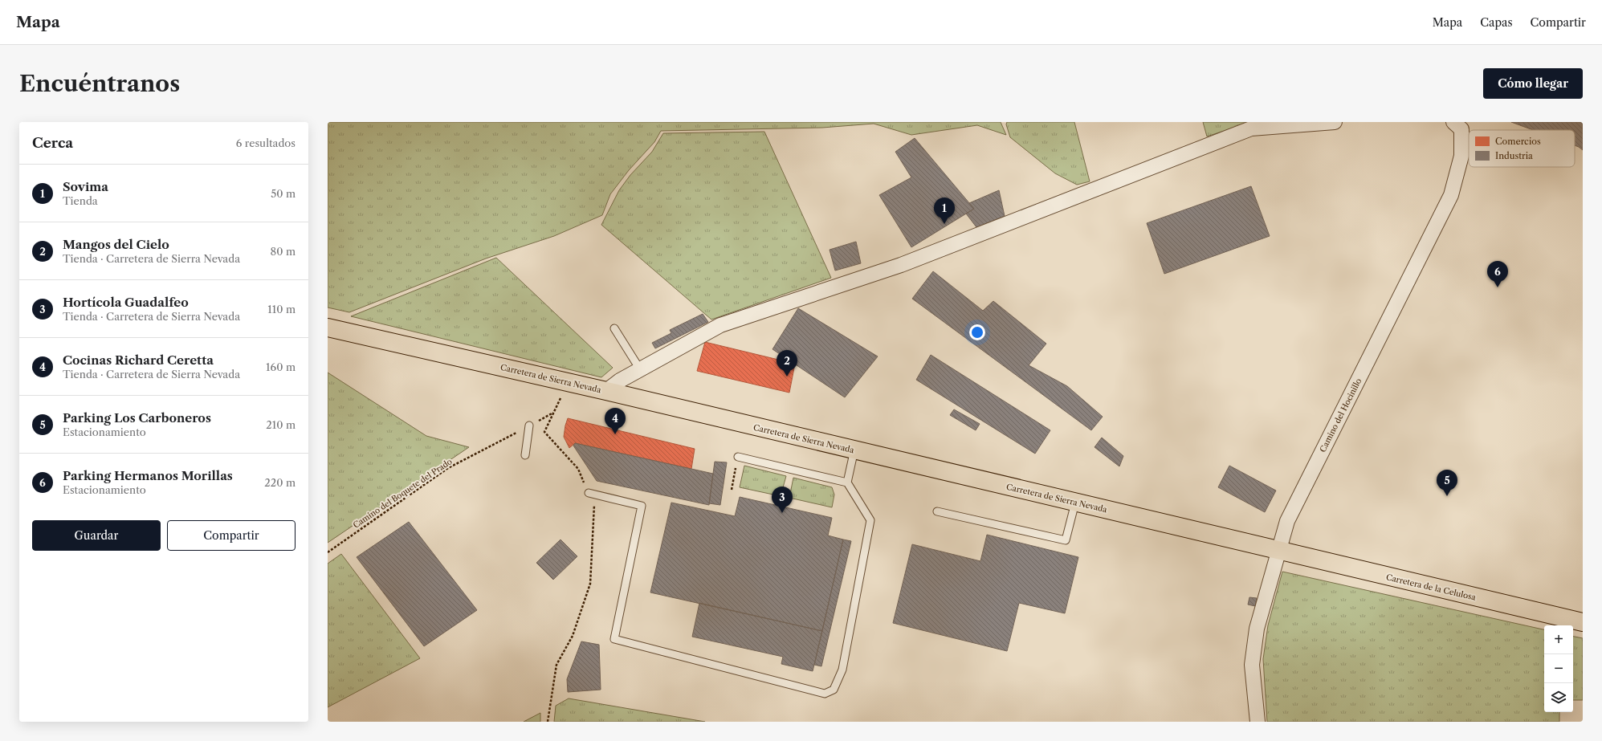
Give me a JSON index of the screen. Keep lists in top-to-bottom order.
{
  "streets": {
    "highway": ["Carretera de Sierra Nevada", "Carretera de la Celulosa"],
    "street": ["Camino del Hocinillo"],
    "path": ["Camino del Boquete del Prado"]
  },
  "crossings": [
    ["Carretera de Sierra Nevada", "Camino del Hocinillo"],
    ["Carretera de Sierra Nevada", "Carretera de la Celulosa"],
    ["Camino del Hocinillo", "Carretera de la Celulosa"]
  ],
  "legend": ["Comercios", "Industria"],
  "page": {
    "header": "Mapa",
    "nav": ["Mapa", "Capas", "Compartir"],
    "buttons": [
      "Cómo llegar",
      ["Guardar", "Compartir"]
    ],
    "title": "Encuéntranos",
    "heading": ["Cerca", "6 resultados"],
    "list": [
      {
        "mark": "1",
        "name": "Sovima",
        "note": "Tienda",
        "value": "50 m"
      },
      {
        "mark": "2",
        "name": "Mangos del Cielo",
        "note": "Tienda · Carretera de Sierra Nevada",
        "value": "80 m"
      },
      {
        "mark": "3",
        "name": "Hortícola Guadalfeo",
        "note": "Tienda · Carretera de Sierra Nevada",
        "value": "110 m"
      },
      {
        "mark": "4",
        "name": "Cocinas Richard Ceretta",
        "note": "Tienda · Carretera de Sierra Nevada",
        "value": "160 m"
      },
      {
        "mark": "5",
        "name": "Parking Los Carboneros",
        "note": "Estacionamiento",
        "value": "210 m"
      },
      {
        "mark": "6",
        "name": "Parking Hermanos Morillas",
        "note": "Estacionamiento",
        "value": "220 m"
      }
    ],
    "pins": [
      "1",
      "6",
      "2",
      "4",
      "5",
      "3"
    ],
    "map_buttons": ["+", "−"]
  }
}
